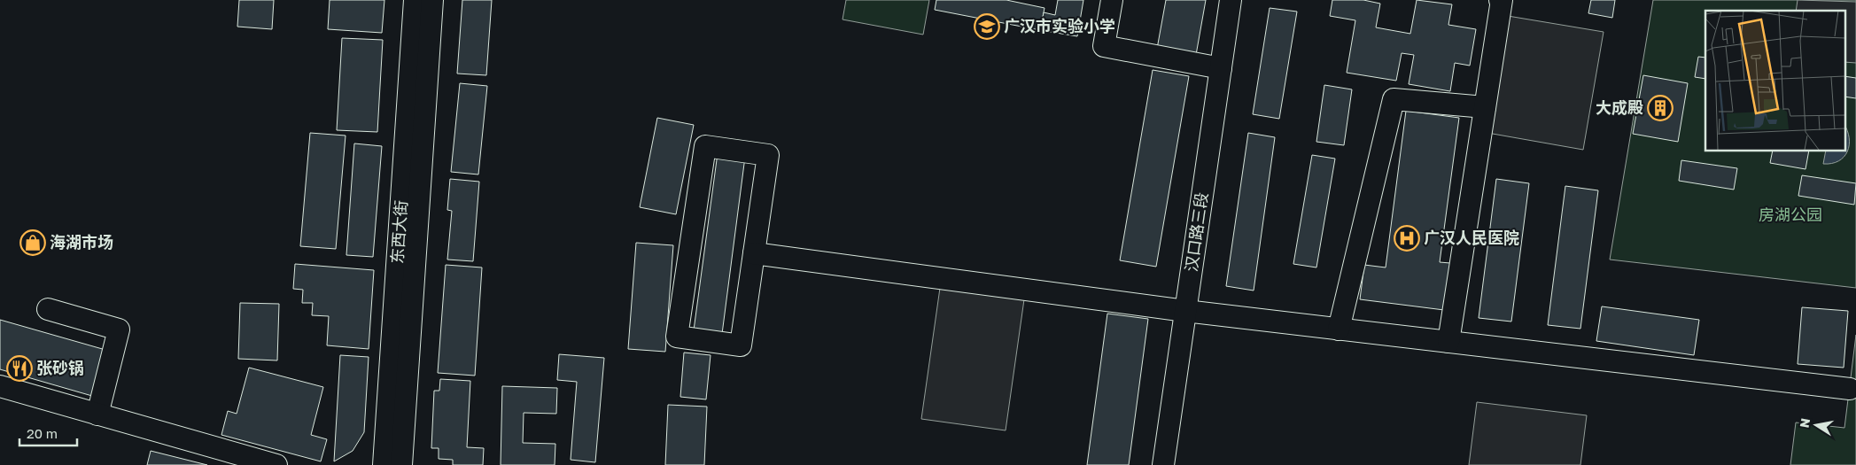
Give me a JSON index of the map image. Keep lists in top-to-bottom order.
{
  "streets": {
    "street": ["东西大街", "汉口路三段"]
  },
  "parks": ["房湖公园"],
  "places": {
    "school or university": ["广汉市实验小学"],
    "building": ["大成殿"],
    "hospital": ["广汉人民医院"],
    "shop": ["海湖市场"],
    "restaurant": ["张砂锅"]
  },
  "scale_bar": "20 m",
  "north": "left"
}
